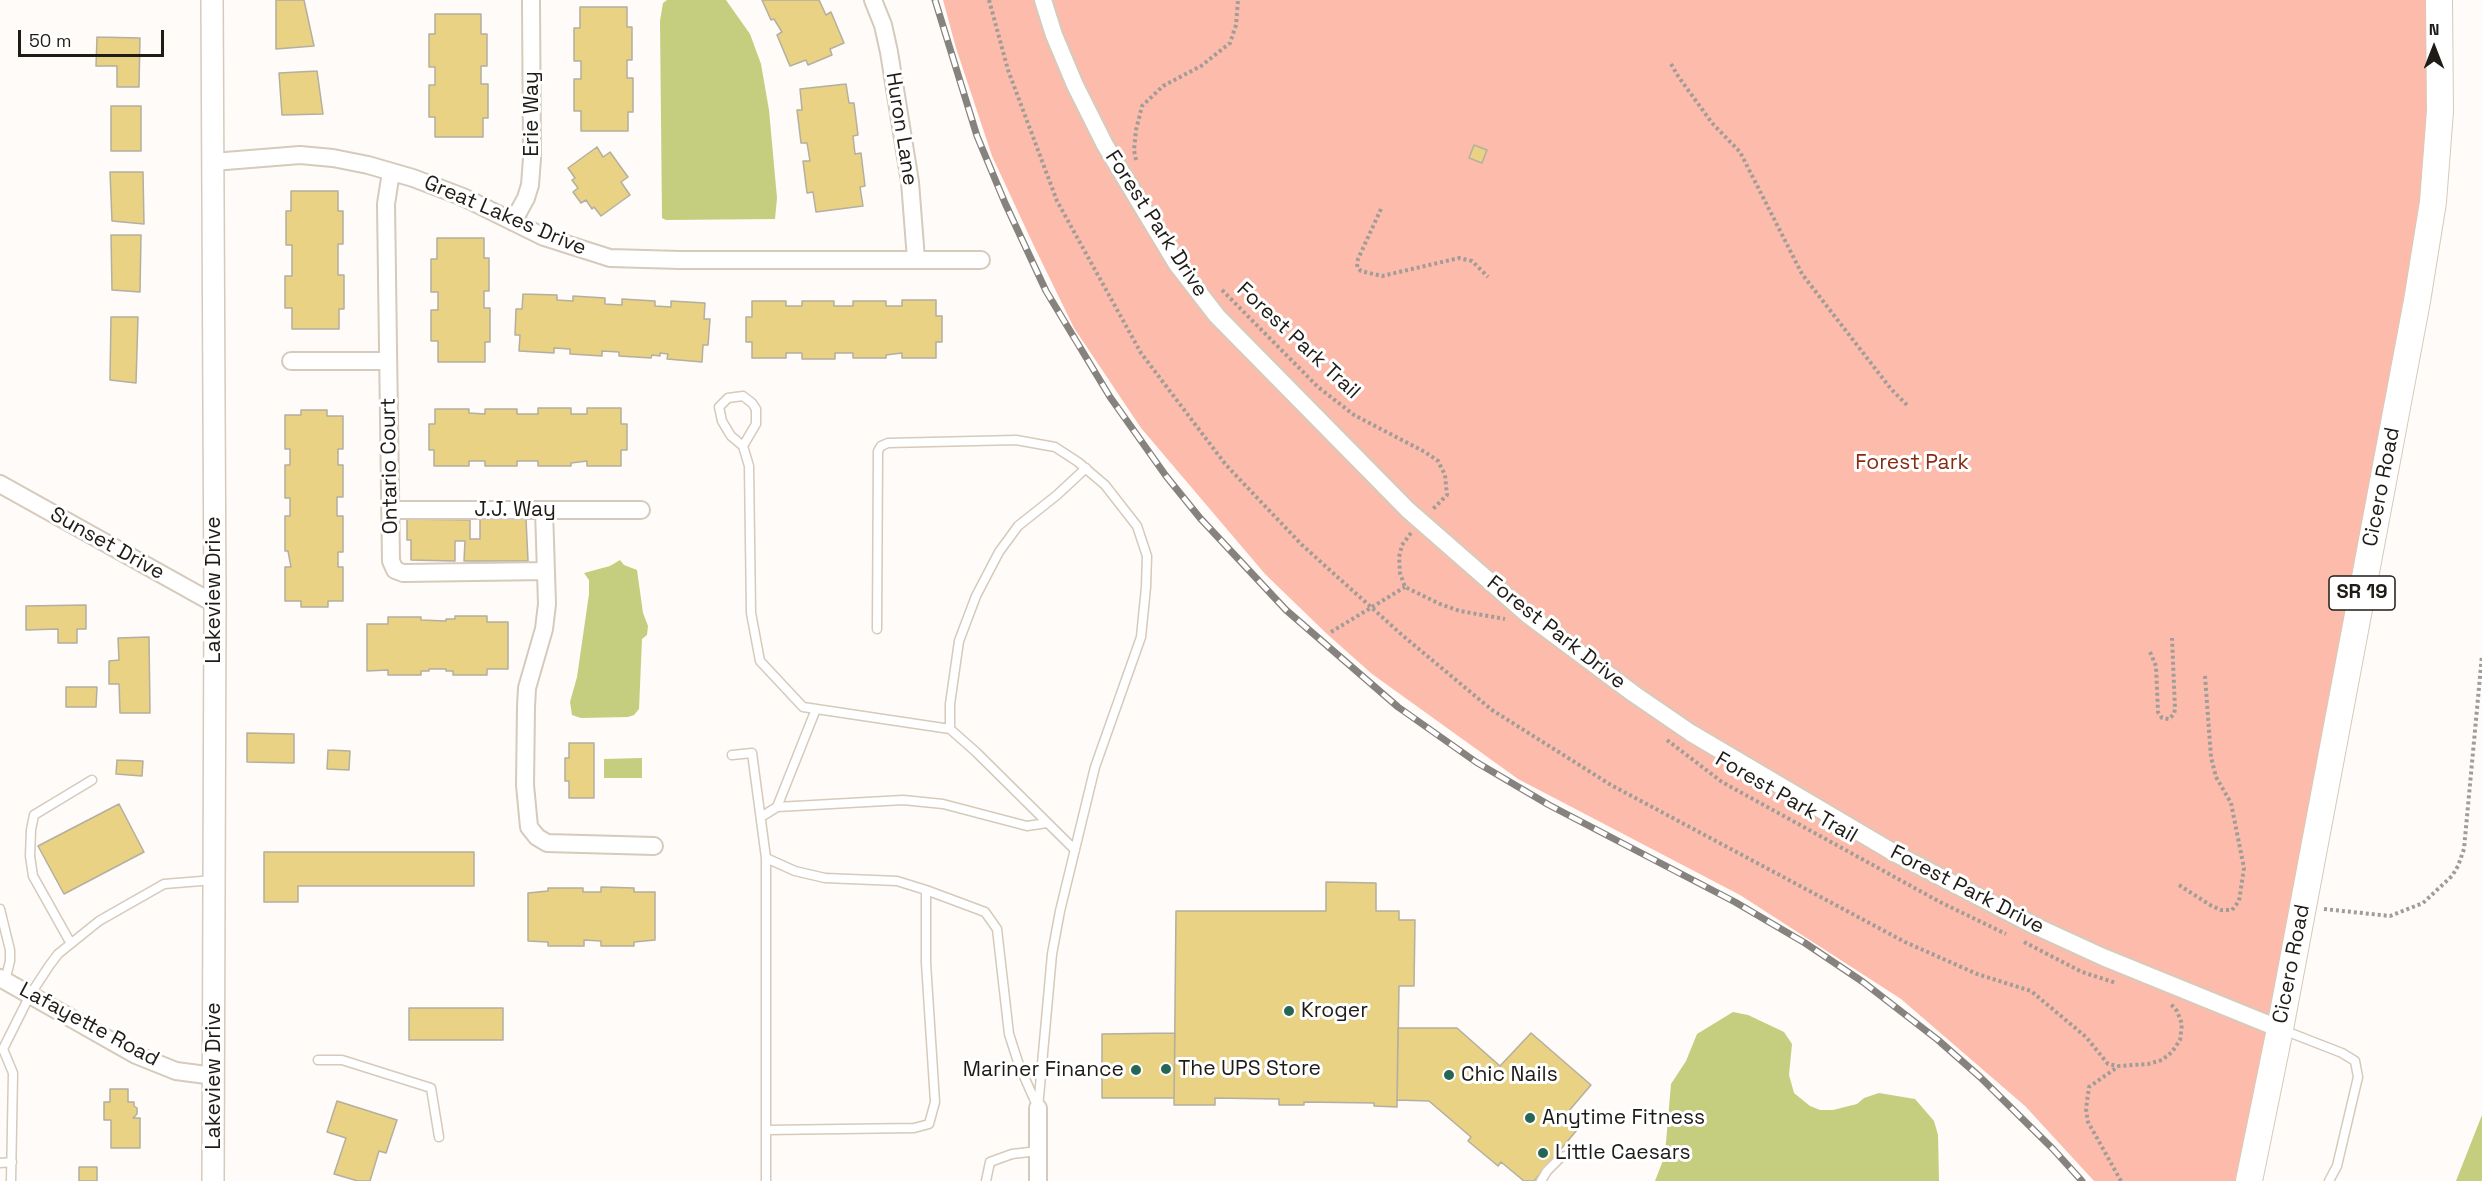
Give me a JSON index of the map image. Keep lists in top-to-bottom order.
{
  "streets": {
    "main road": ["Cicero Road", "SR 19"],
    "street": [
      "Erie Way",
      "Huron Lane",
      "Great Lakes Drive",
      "Forest Park Drive",
      "Ontario Court",
      "J.J. Way",
      "Sunset Drive",
      "Lakeview Drive",
      "Lafayette Road"
    ],
    "path": ["Forest Park Trail"]
  },
  "crossings": [
    ["Erie Way", "Great Lakes Drive"],
    ["Huron Lane", "Great Lakes Drive"],
    ["Great Lakes Drive", "Ontario Court"],
    ["Great Lakes Drive", "Lakeview Drive"],
    ["Forest Park Drive", "Forest Park Trail"],
    ["Forest Park Drive", "Cicero Road"],
    ["Ontario Court", "J.J. Way"],
    ["Sunset Drive", "Lakeview Drive"],
    ["Lakeview Drive", "Lafayette Road"]
  ],
  "parks": ["Forest Park"],
  "places": [
    "Kroger",
    "The UPS Store",
    "Mariner Finance",
    "Chic Nails",
    "Anytime Fitness",
    "Little Caesars"
  ],
  "scale_bar": "50 m",
  "north": "top"
}
